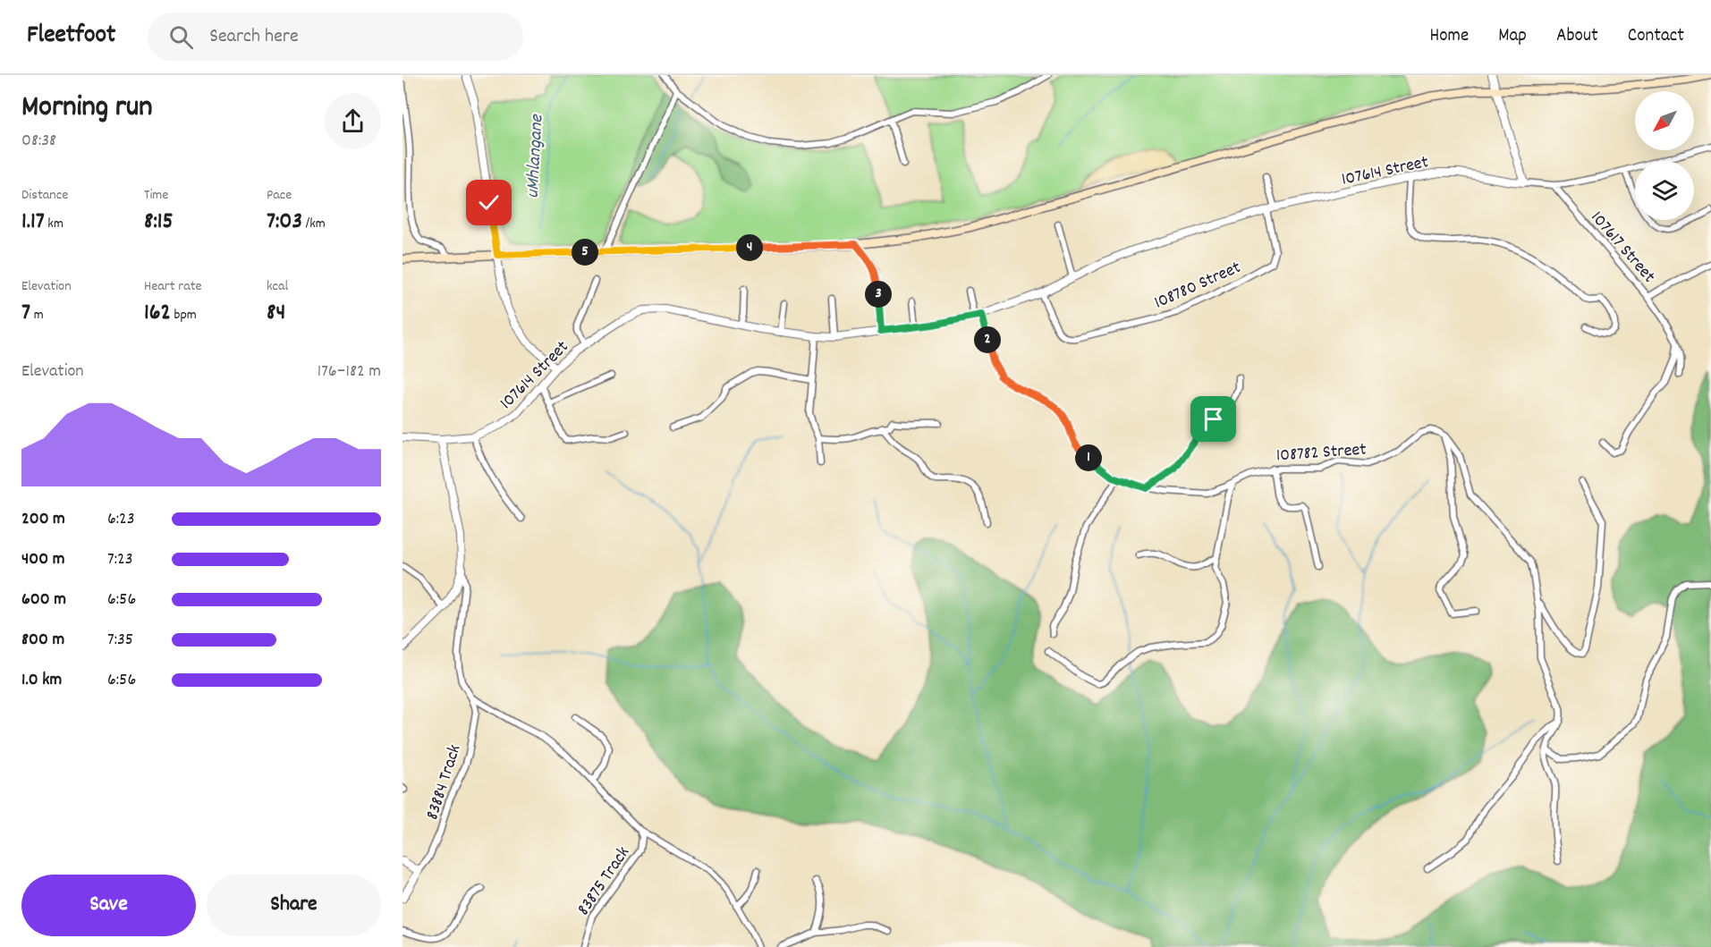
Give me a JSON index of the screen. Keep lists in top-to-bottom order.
{
  "streets": {
    "street": [
      "107614 Street",
      "107617 Street",
      "108780 Street",
      "108782 Street",
      "83884 Track",
      "83875 Track"
    ]
  },
  "crossings": [
    ["107614 Street", "107617 Street"],
    ["107614 Street", "108780 Street"],
    ["107614 Street", "108782 Street"]
  ],
  "water": ["uMhlangane"],
  "north": "bottom left",
  "page": {
    "header": "Fleetfoot",
    "search": "Search here",
    "nav": [
      "Home",
      "Map",
      "About",
      "Contact"
    ],
    "heading": ["Morning run", "08:38"],
    "stats": [
      ["Distance", "1.17 km"],
      ["Time", "8:15"],
      ["Pace", "7:03 /km"],
      ["Elevation", "7 m"],
      ["Heart rate", "162 bpm"],
      ["kcal", "84"]
    ],
    "pins": [
      "4",
      "5",
      "3",
      "2",
      "1"
    ],
    "chart": ["Elevation", "176–182 m"],
    "list": [
      {
        "name": "200 m",
        "note": "6:23"
      },
      {
        "name": "400 m",
        "note": "7:23"
      },
      {
        "name": "600 m",
        "note": "6:56"
      },
      {
        "name": "800 m",
        "note": "7:35"
      },
      {
        "name": "1.0 km",
        "note": "6:56"
      }
    ],
    "buttons": ["Save", "Share"]
  }
}
